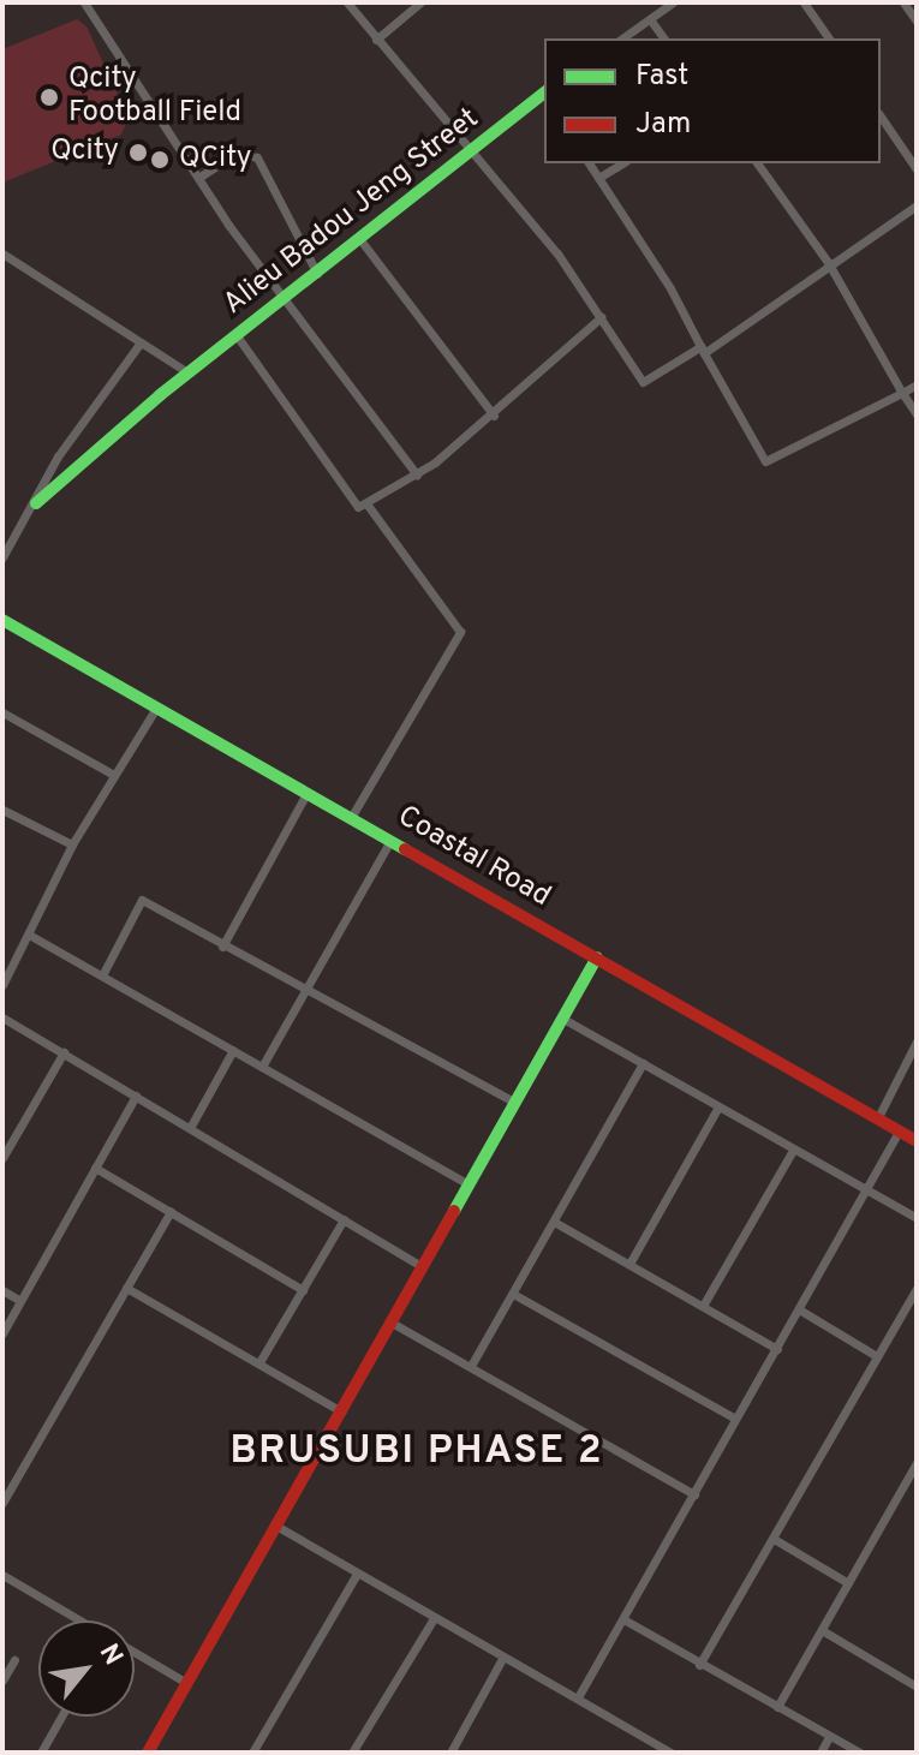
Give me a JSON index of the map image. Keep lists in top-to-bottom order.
{
  "streets": {
    "street": ["Alieu Badou Jeng Street", "Coastal Road"]
  },
  "districts": ["BRUSUBI PHASE 2"],
  "places": ["Qcity Football Field", "Qcity", "QCity"],
  "legend": ["Fast", "Jam"],
  "north": "top right"
}
